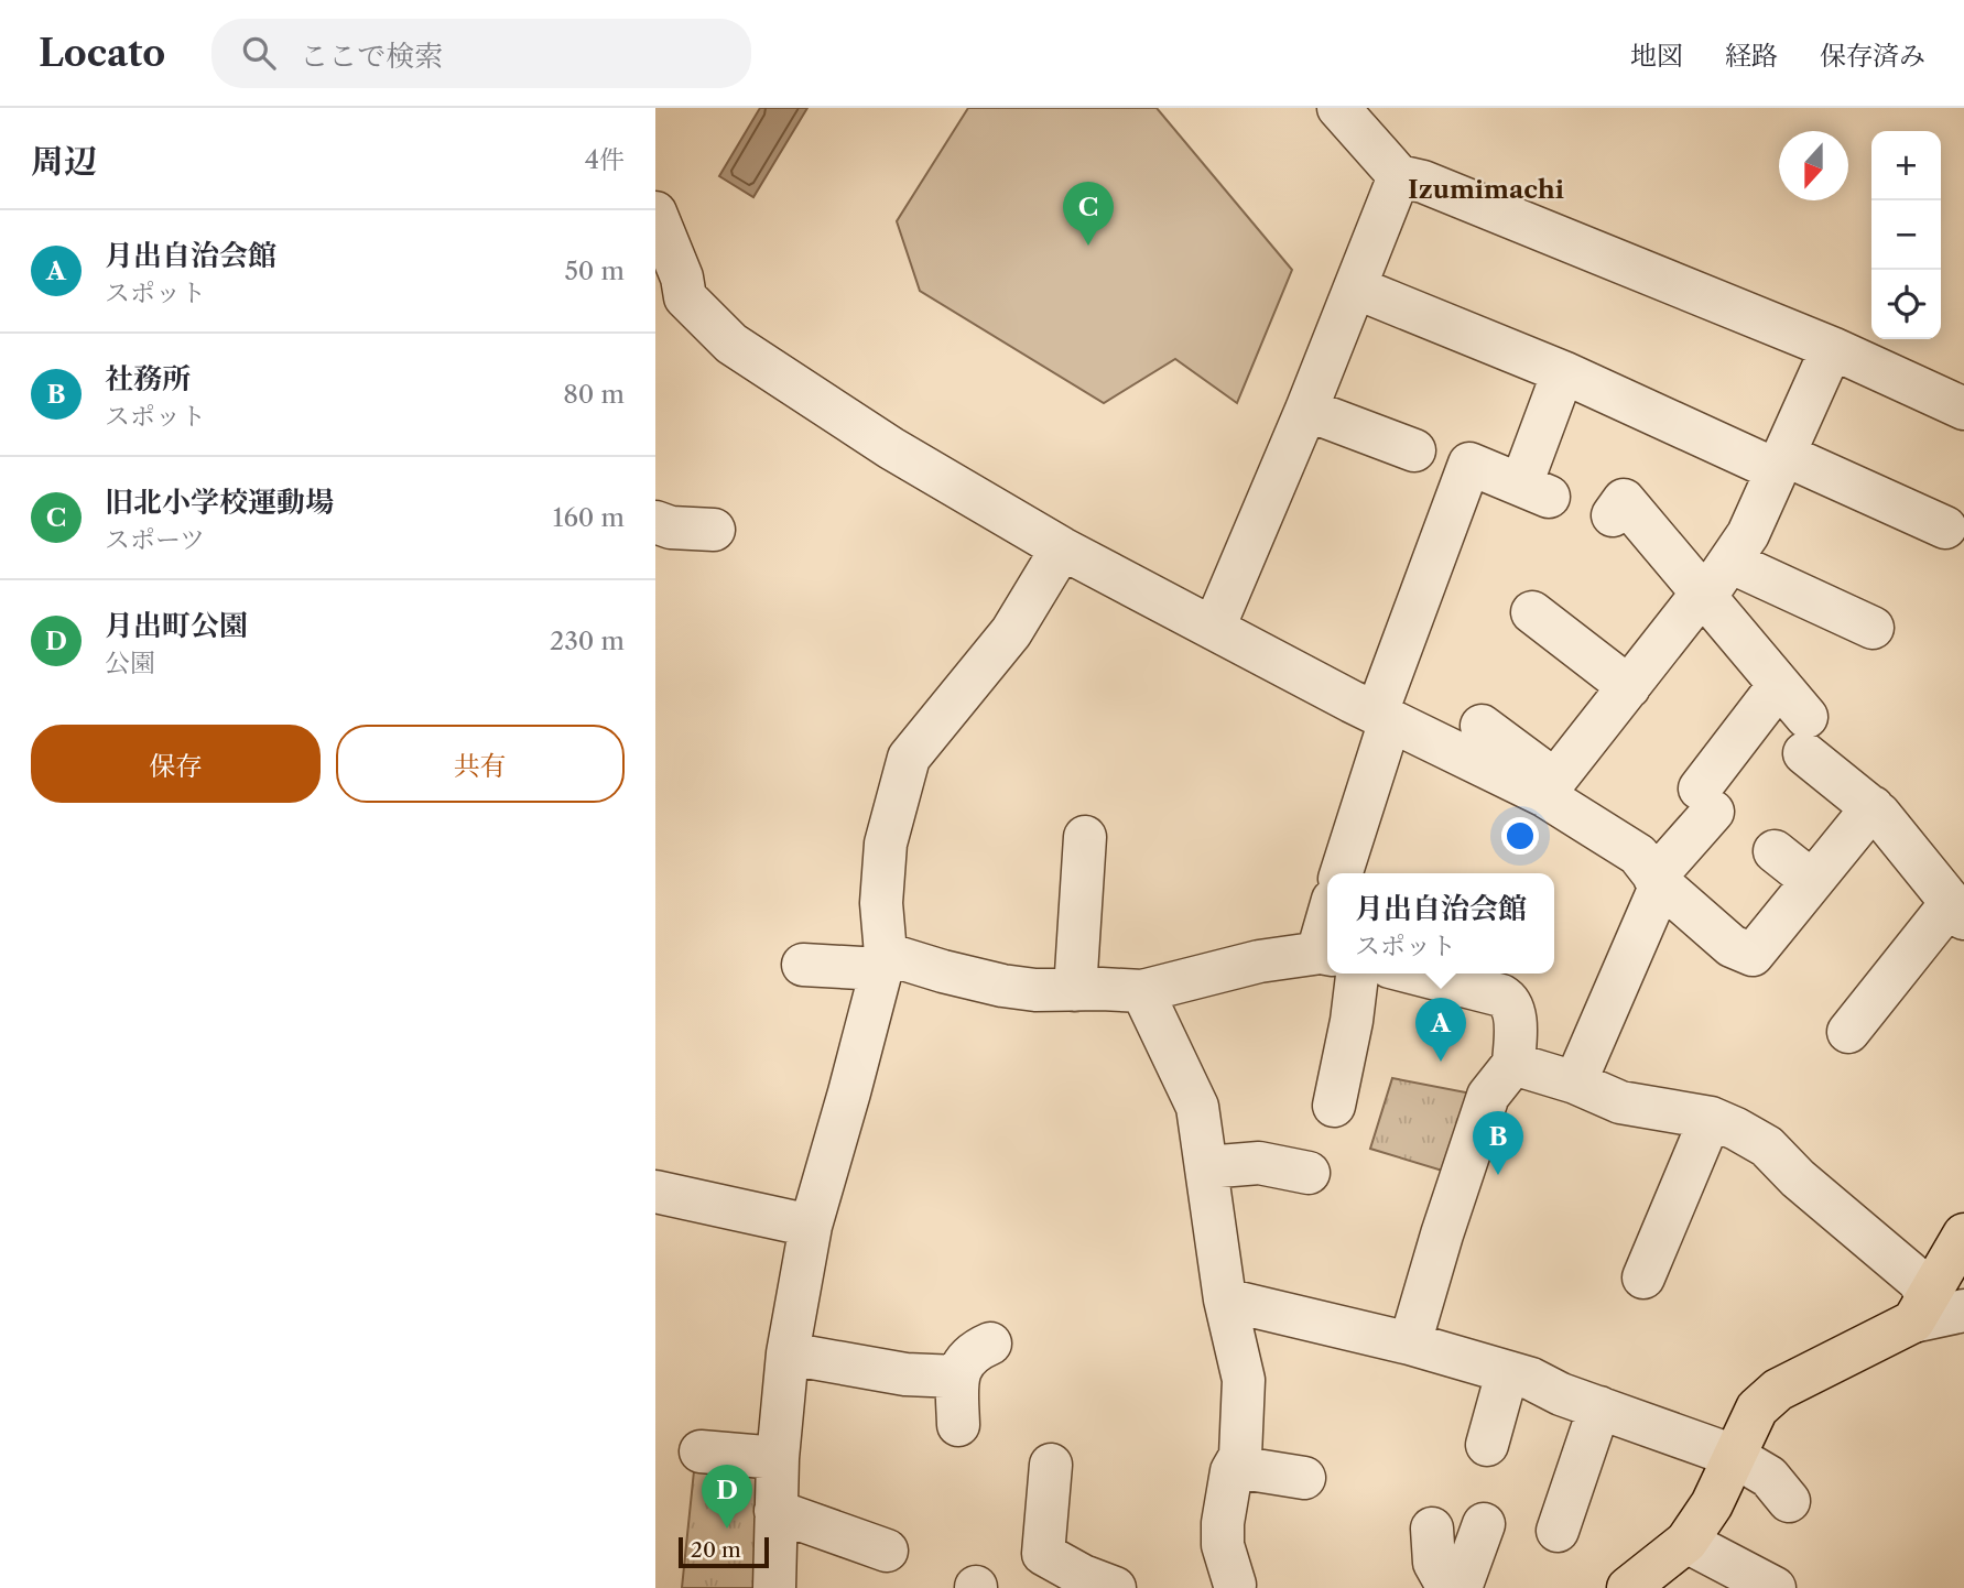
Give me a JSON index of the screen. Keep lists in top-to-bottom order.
{
  "districts": ["Izumimachi"],
  "scale_bar": "20 m",
  "north": "bottom",
  "page": {
    "header": "Locato",
    "search": "ここで検索",
    "nav": ["地図", "経路", "保存済み"],
    "heading": ["周辺", "4件"],
    "map_buttons": ["+", "−"],
    "pins": [
      "C",
      "A",
      "B",
      "D"
    ],
    "list": [
      {
        "mark": "A",
        "name": "月出自治会館",
        "note": "スポット",
        "value": "50 m"
      },
      {
        "mark": "B",
        "name": "社務所",
        "note": "スポット",
        "value": "80 m"
      },
      {
        "mark": "C",
        "name": "旧北小学校運動場",
        "note": "スポーツ",
        "value": "160 m"
      },
      {
        "mark": "D",
        "name": "月出町公園",
        "note": "公園",
        "value": "230 m"
      }
    ],
    "buttons": ["保存", "共有"],
    "popup": ["月出自治会館", "スポット"],
    "scale": "20 m"
  }
}
